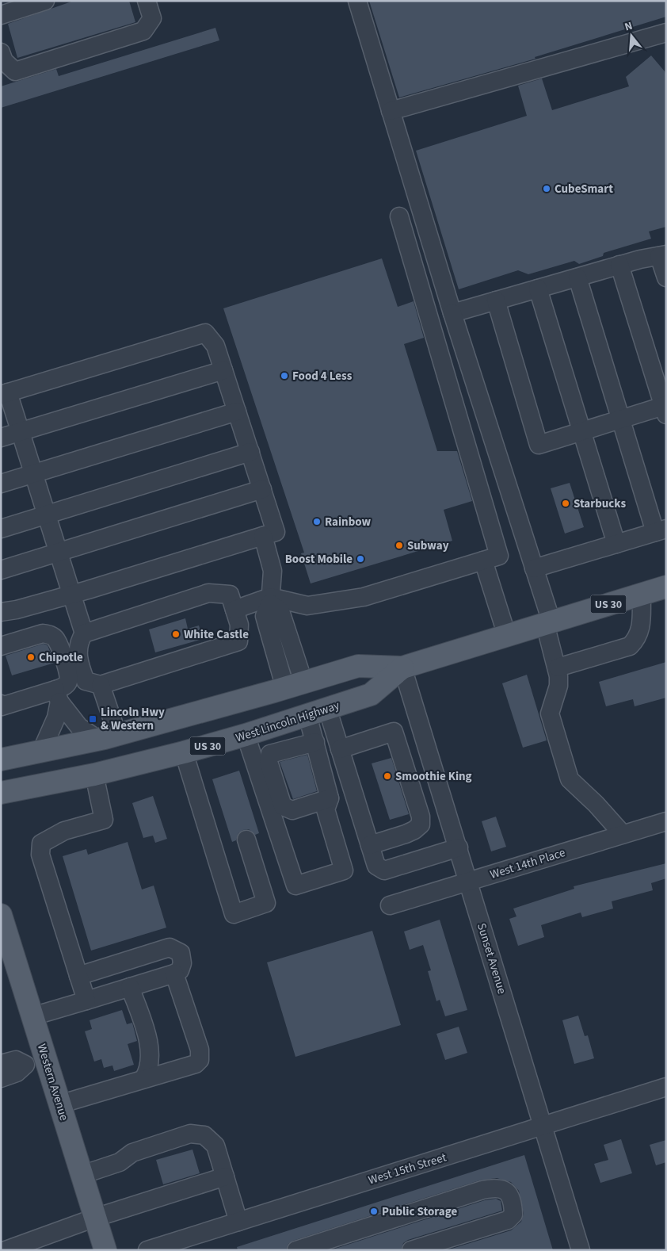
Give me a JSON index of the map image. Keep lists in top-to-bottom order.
{
  "streets": {
    "main road": ["US 30", "West Lincoln Highway", "Western Avenue"],
    "street": ["West 14th Place", "Sunset Avenue", "West 15th Street"]
  },
  "crossings": [
    ["West Lincoln Highway", "Sunset Avenue"],
    ["West 14th Place", "Sunset Avenue"],
    ["Sunset Avenue", "West 15th Street"]
  ],
  "places": {
    "other": [
      "CubeSmart",
      "Food 4 Less",
      "Starbucks",
      "Rainbow",
      "Subway",
      "Boost Mobile",
      "White Castle",
      "Chipotle",
      "Smoothie King",
      "Public Storage"
    ],
    "transit": ["Lincoln Hwy & Western"]
  },
  "north": "top"
}
